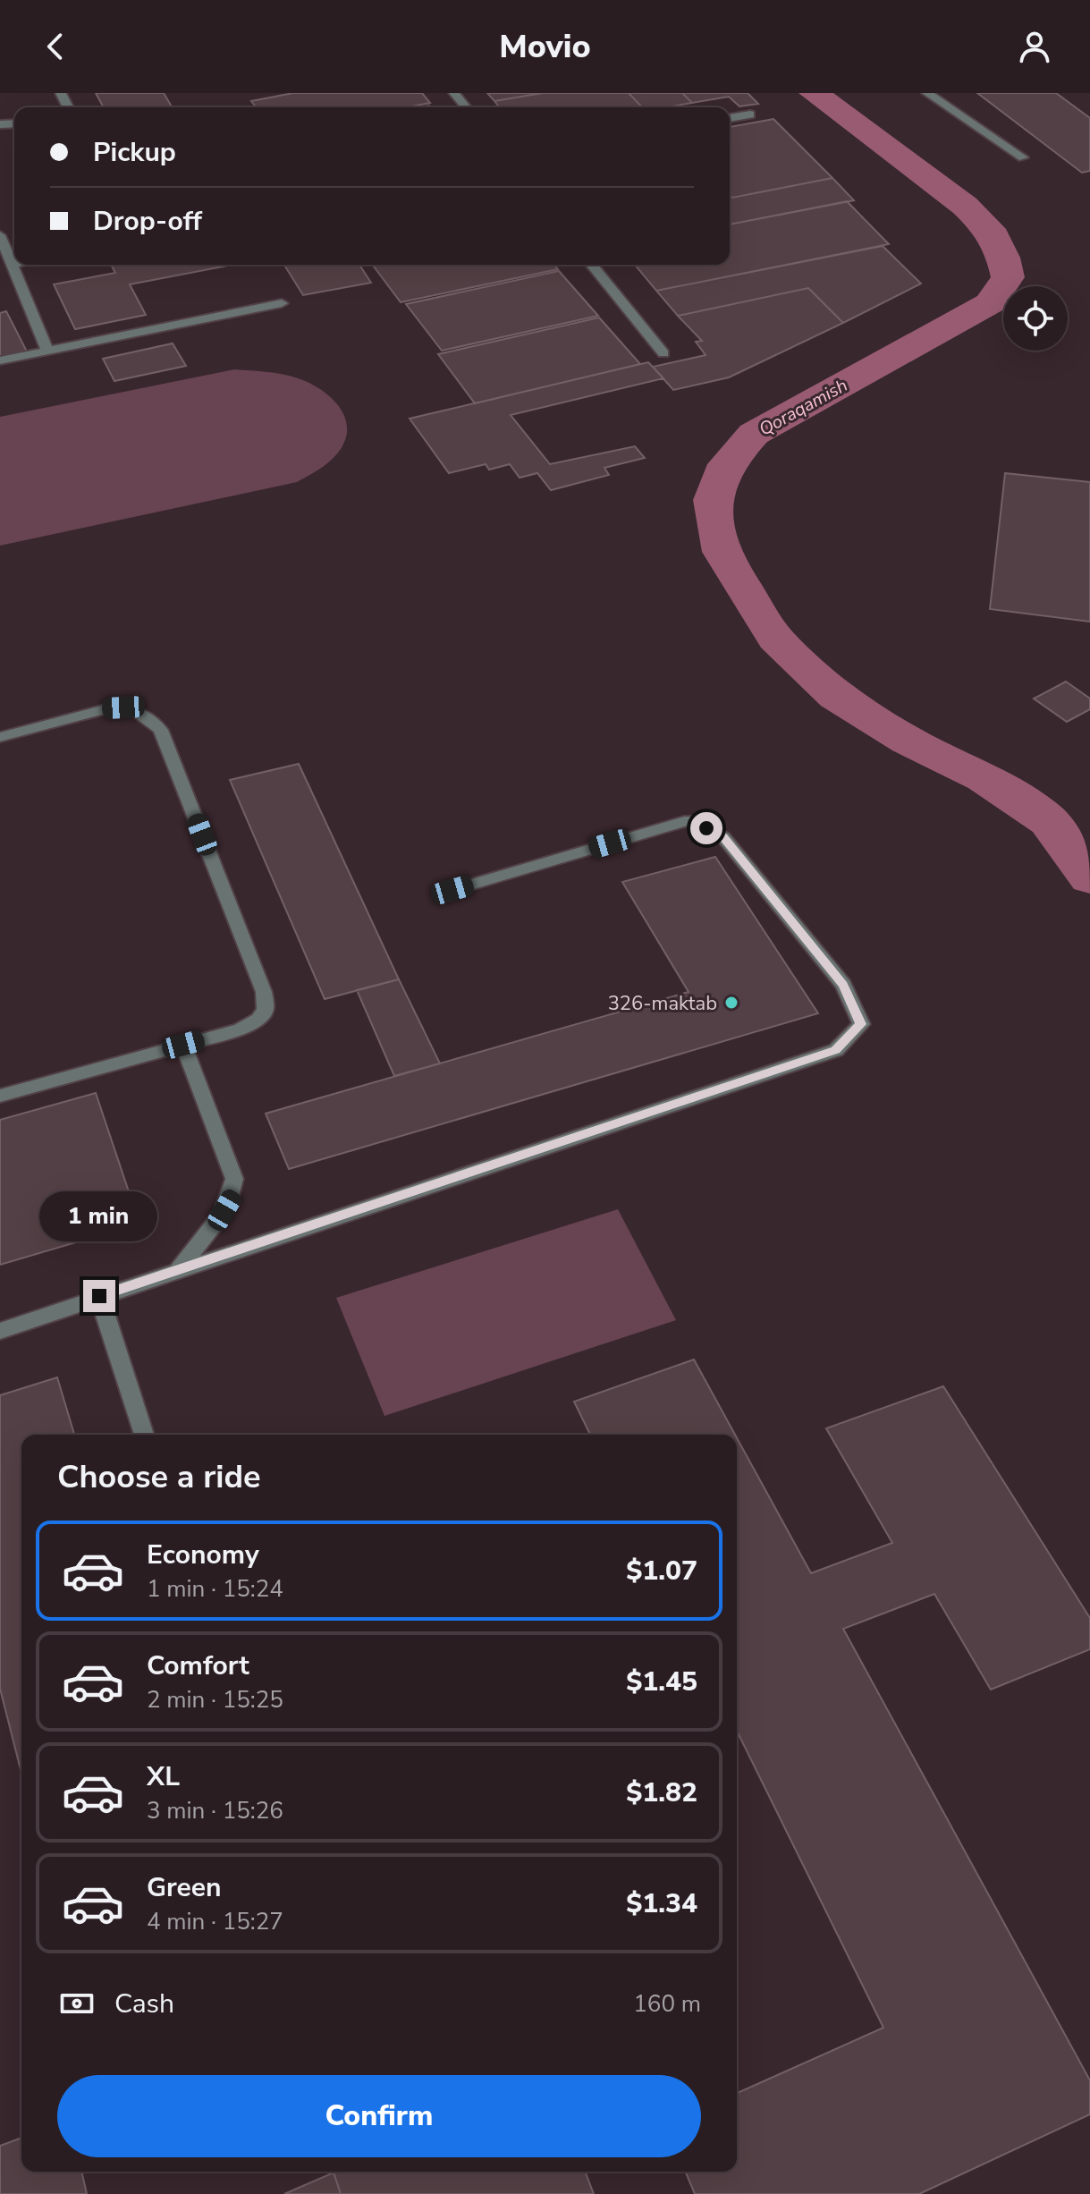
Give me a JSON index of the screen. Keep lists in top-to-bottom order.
{
  "water": ["Qoraqamish"],
  "places": ["326-maktab"],
  "page": {
    "header": "Movio",
    "banner": ["Pickup", "Drop-off"],
    "bubble": "1 min",
    "heading": "Choose a ride",
    "list": [
      {
        "name": "Economy",
        "note": "1 min · 15:24",
        "value": "$1.07"
      },
      {
        "name": "Comfort",
        "note": "2 min · 15:25",
        "value": "$1.45"
      },
      {
        "name": "XL",
        "note": "3 min · 15:26",
        "value": "$1.82"
      },
      {
        "name": "Green",
        "note": "4 min · 15:27",
        "value": "$1.34"
      }
    ],
    "pay": ["Cash", "160 m"],
    "buttons": "Confirm"
  }
}
